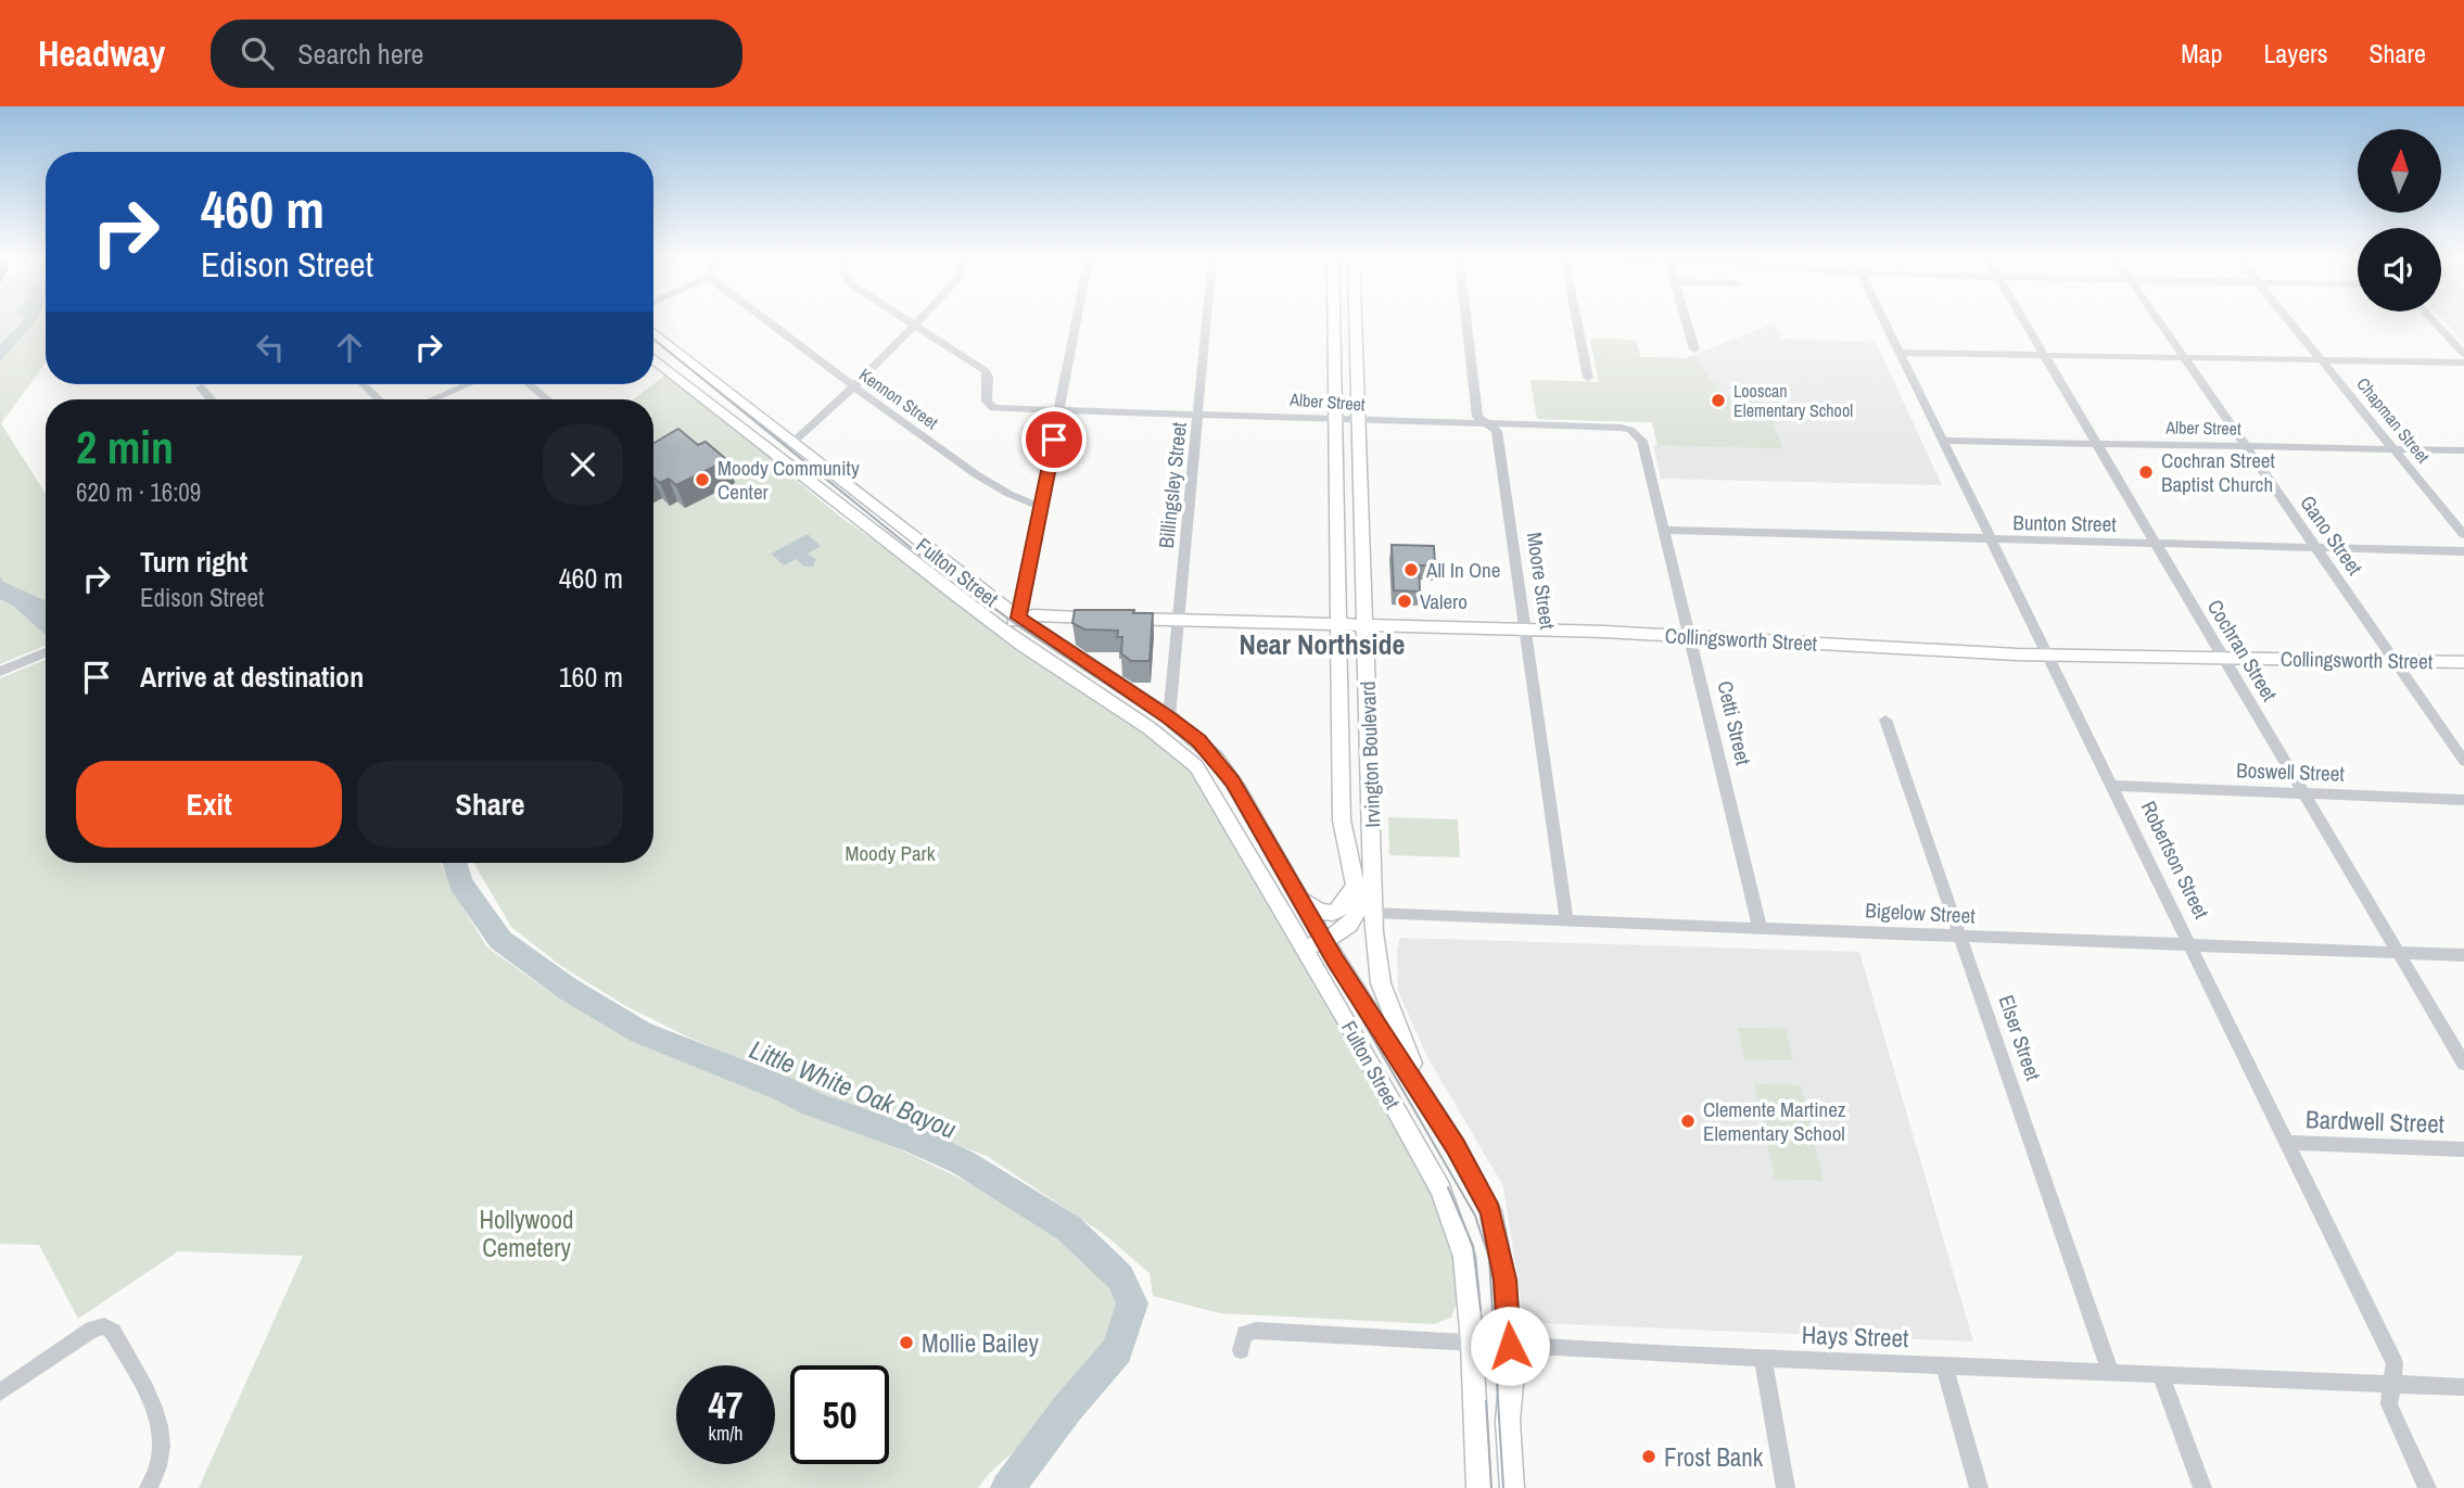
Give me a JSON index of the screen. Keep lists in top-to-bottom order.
{
  "streets": {
    "main road": ["Fulton Street", "Collingsworth Street", "Irvington Boulevard"],
    "street": [
      "Kennon Street",
      "Alber Street",
      "Chapman Street",
      "Billingsley Street",
      "Bunton Street",
      "Gano Street",
      "Moore Street",
      "Cochran Street",
      "Cetti Street",
      "Boswell Street",
      "Robertson Street",
      "Bigelow Street",
      "Elser Street",
      "Bardwell Street",
      "Hays Street"
    ]
  },
  "crossings": [
    ["Alber Street", "Chapman Street"],
    ["Alber Street", "Billingsley Street"],
    ["Alber Street", "Gano Street"],
    ["Alber Street", "Moore Street"],
    ["Alber Street", "Cochran Street"],
    ["Alber Street", "Cetti Street"],
    ["Alber Street", "Irvington Boulevard"],
    ["Alber Street", "Robertson Street"],
    ["Billingsley Street", "Fulton Street"],
    ["Billingsley Street", "Collingsworth Street"],
    ["Bunton Street", "Gano Street"],
    ["Bunton Street", "Cochran Street"],
    ["Bunton Street", "Cetti Street"],
    ["Bunton Street", "Robertson Street"],
    ["Gano Street", "Collingsworth Street"],
    ["Fulton Street", "Collingsworth Street"],
    ["Fulton Street", "Irvington Boulevard"],
    ["Fulton Street", "Hays Street"],
    ["Moore Street", "Collingsworth Street"],
    ["Moore Street", "Bigelow Street"],
    ["Collingsworth Street", "Cochran Street"],
    ["Collingsworth Street", "Cetti Street"],
    ["Collingsworth Street", "Irvington Boulevard"],
    ["Collingsworth Street", "Robertson Street"],
    ["Cochran Street", "Boswell Street"],
    ["Cochran Street", "Bigelow Street"],
    ["Cetti Street", "Bigelow Street"],
    ["Irvington Boulevard", "Bigelow Street"],
    ["Boswell Street", "Robertson Street"],
    ["Robertson Street", "Bigelow Street"],
    ["Robertson Street", "Bardwell Street"],
    ["Robertson Street", "Hays Street"],
    ["Bigelow Street", "Elser Street"],
    ["Elser Street", "Hays Street"]
  ],
  "districts": ["Near Northside"],
  "water": ["Little White Oak Bayou"],
  "parks": ["Moody Park", "Hollywood Cemetery"],
  "places": [
    "Looscan Elementary School",
    "Cochran Street Baptist Church",
    "Moody Community Center",
    "All In One",
    "Valero",
    "Clemente Martinez Elementary School",
    "Mollie Bailey",
    "Frost Bank"
  ],
  "north": "top",
  "page": {
    "header": "Headway",
    "search": "Search here",
    "nav": ["Map", "Layers", "Share"],
    "turn": ["460 m", "Edison Street"],
    "heading": ["2 min", "620 m · 16:09"],
    "list": [
      {
        "name": "Turn right",
        "note": "Edison Street",
        "value": "460 m"
      },
      {
        "name": "Arrive at destination",
        "value": "160 m"
      }
    ],
    "buttons": ["Exit", "Share"],
    "speed": "47 km/h",
    "limit": "50"
  }
}
